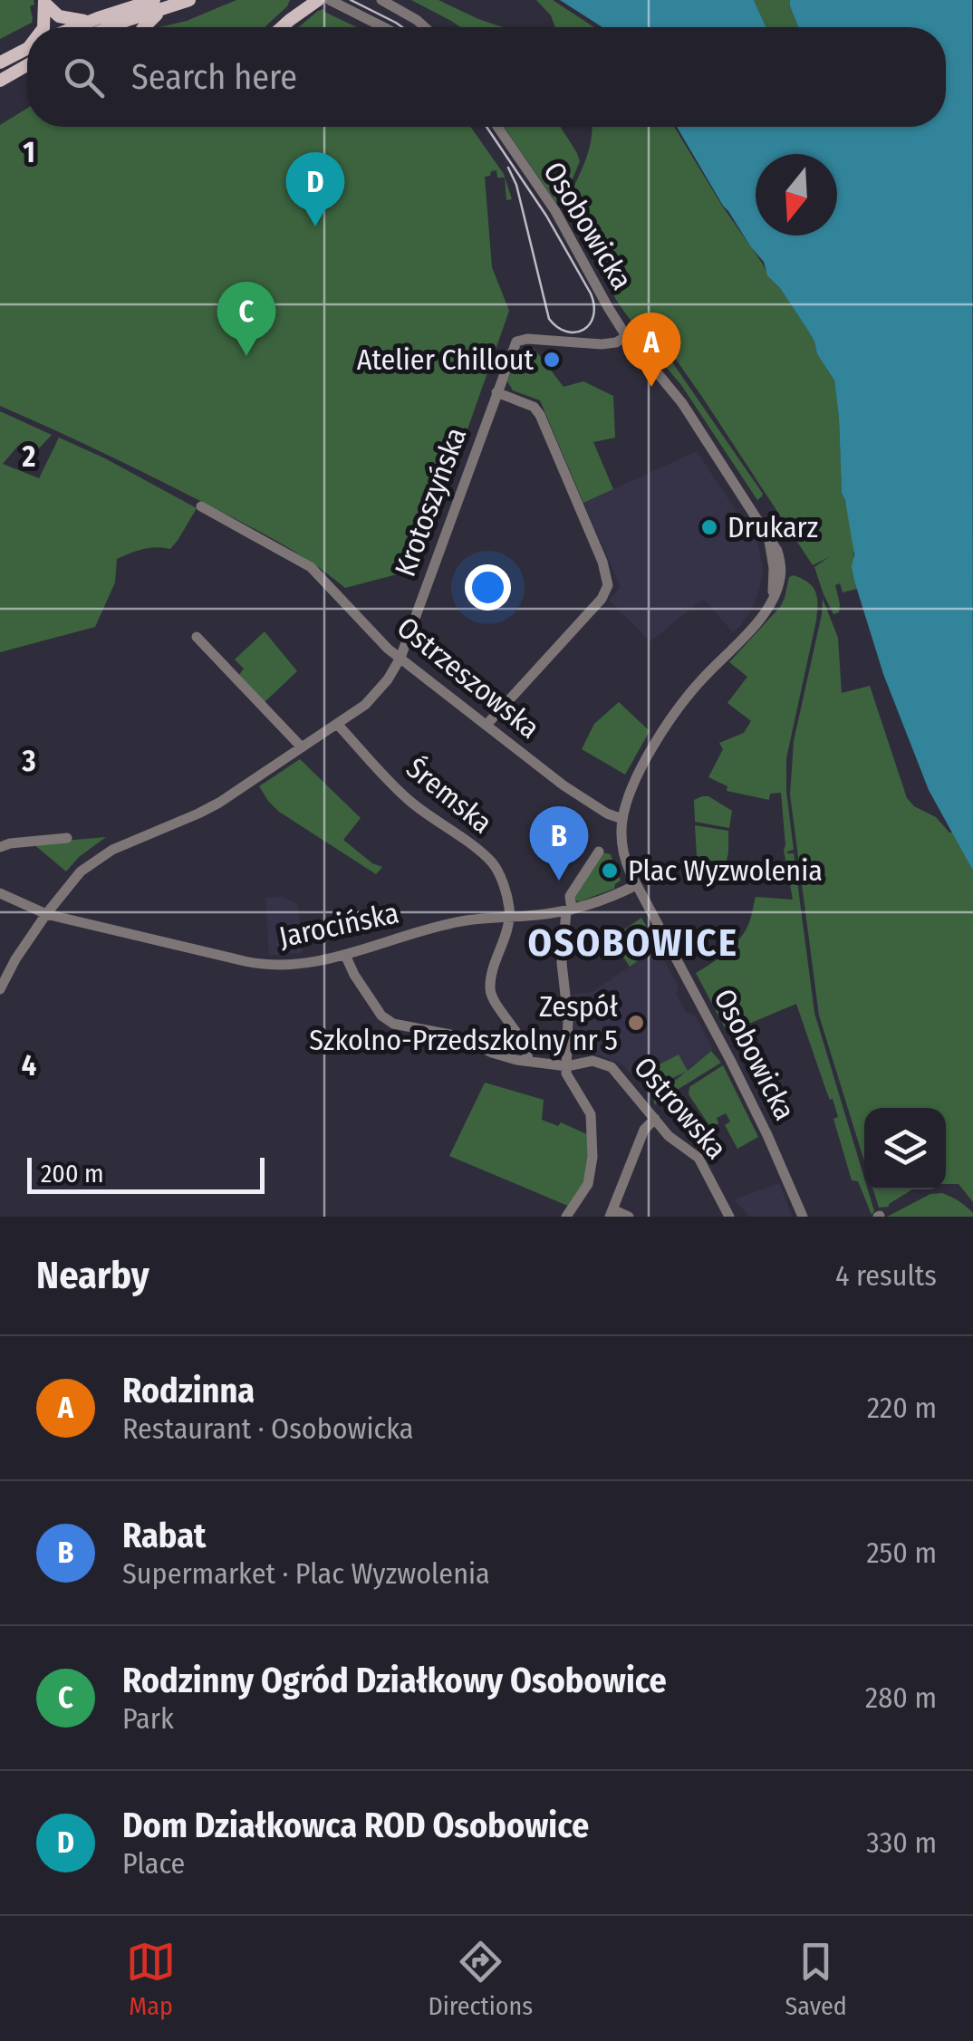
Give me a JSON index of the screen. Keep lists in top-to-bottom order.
{
  "streets": {
    "street": [
      "Osobowicka",
      "Krotoszyńska",
      "Ostrzeszowska",
      "Śremska",
      "Jarocińska",
      "Ostrowska"
    ]
  },
  "crossings": [
    ["Osobowicka", "Krotoszyńska"],
    ["Osobowicka", "Ostrzeszowska"],
    ["Osobowicka", "Jarocińska"],
    ["Krotoszyńska", "Ostrzeszowska"],
    ["Krotoszyńska", "Śremska"],
    ["Krotoszyńska", "Jarocińska"],
    ["Śremska", "Jarocińska"],
    ["Jarocińska", "Ostrowska"]
  ],
  "districts": ["OSOBOWICE"],
  "places": [
    "Atelier Chillout",
    "Drukarz",
    "Plac Wyzwolenia",
    "Zespół Szkolno-Przedszkolny nr 5"
  ],
  "scale_bar": "200 m",
  "north": "bottom",
  "page": {
    "search": "Search here",
    "pins": [
      "D",
      "C",
      "A",
      "B"
    ],
    "scale": "200 m",
    "heading": ["Nearby", "4 results"],
    "list": [
      {
        "mark": "A",
        "name": "Rodzinna",
        "note": "Restaurant · Osobowicka",
        "value": "220 m"
      },
      {
        "mark": "B",
        "name": "Rabat",
        "note": "Supermarket · Plac Wyzwolenia",
        "value": "250 m"
      },
      {
        "mark": "C",
        "name": "Rodzinny Ogród Działkowy Osobowice",
        "note": "Park",
        "value": "280 m"
      },
      {
        "mark": "D",
        "name": "Dom Działkowca ROD Osobowice",
        "note": "Place",
        "value": "330 m"
      }
    ],
    "nav": ["Map", "Directions", "Saved"]
  },
  "grid": {
    "rows": [
      "1",
      "2",
      "3",
      "4"
    ]
  }
}
